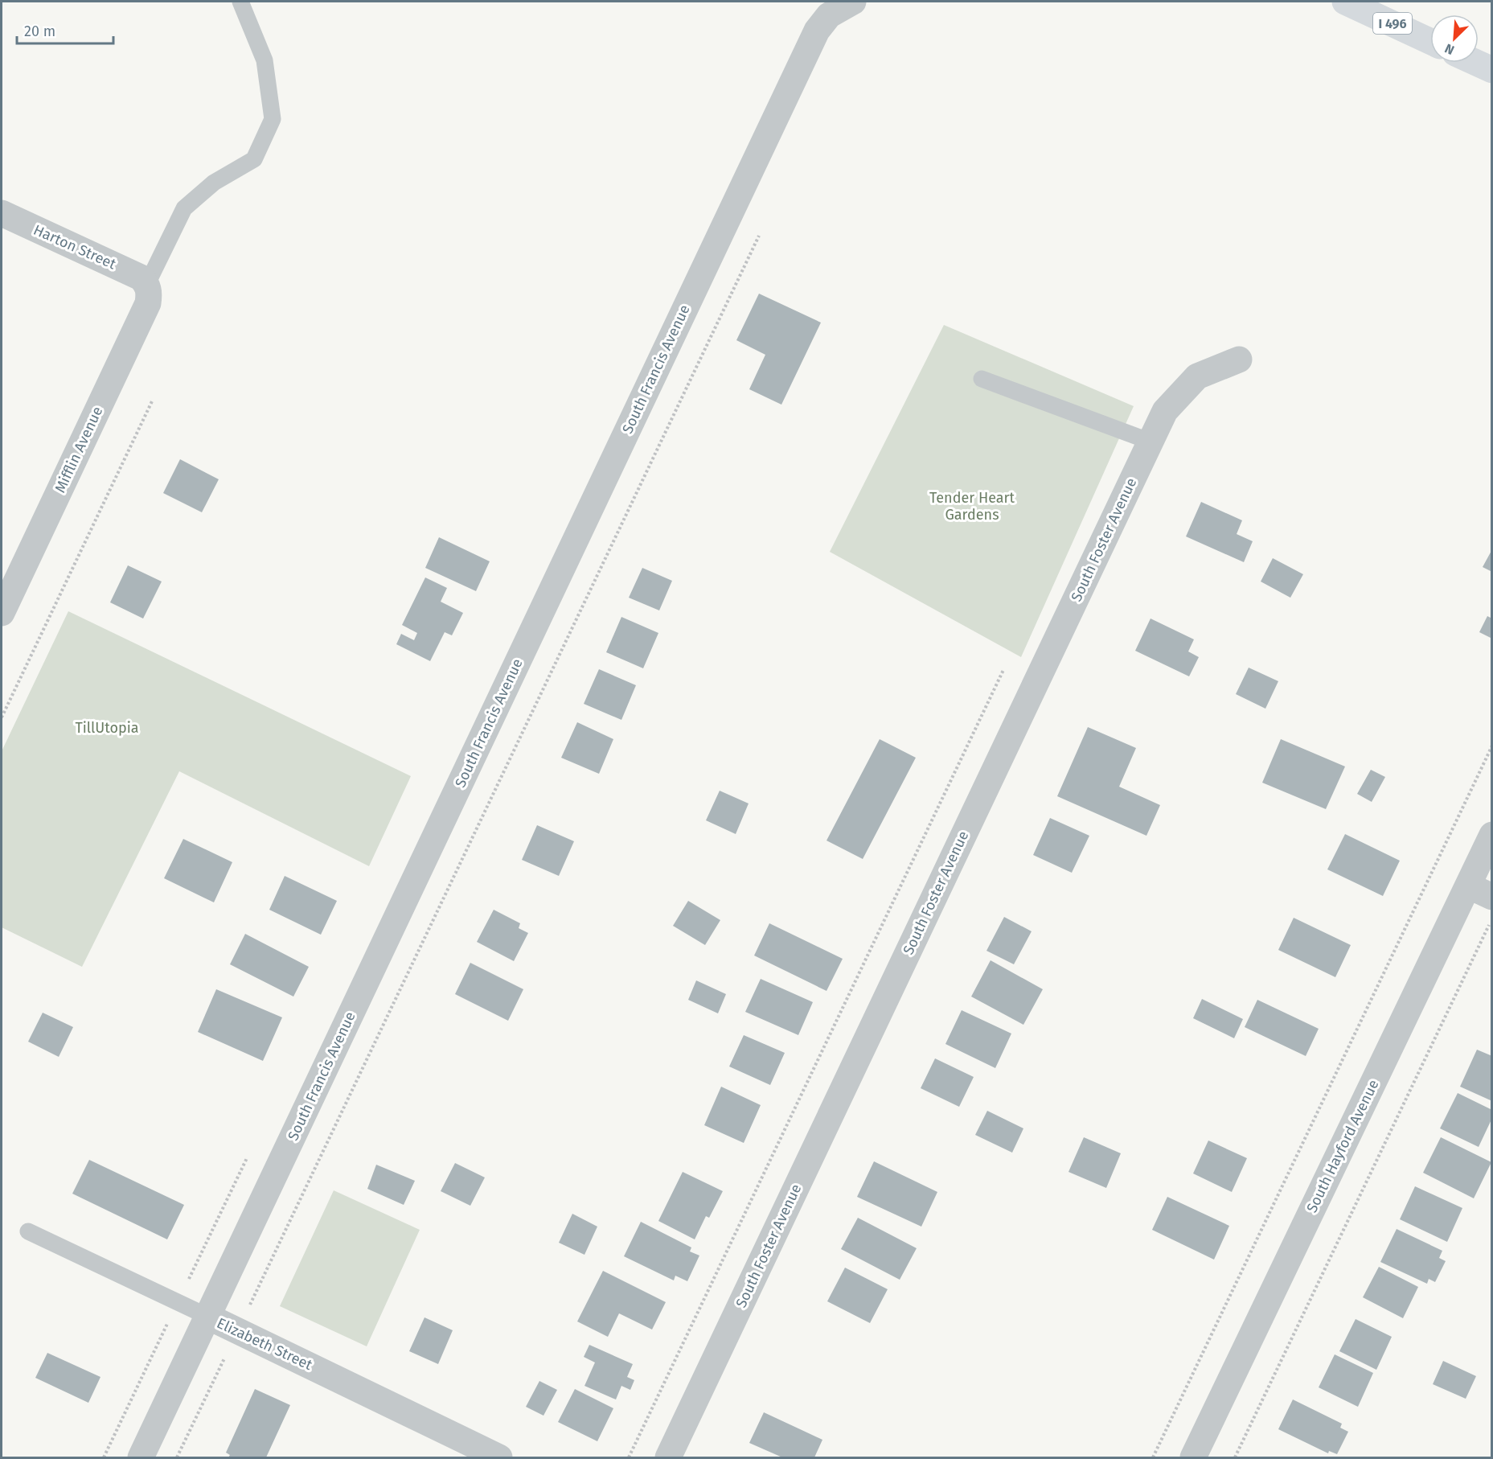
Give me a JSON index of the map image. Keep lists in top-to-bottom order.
{
  "streets": {
    "highway": ["I 496"],
    "street": [
      "Harton Street",
      "South Francis Avenue",
      "Mifflin Avenue",
      "South Foster Avenue",
      "South Hayford Avenue",
      "Elizabeth Street"
    ]
  },
  "crossings": [
    ["Harton Street", "Mifflin Avenue"],
    ["South Francis Avenue", "Elizabeth Street"]
  ],
  "parks": ["Tender Heart Gardens", "TillUtopia"],
  "scale_bar": "20 m",
  "north": "bottom left"
}
